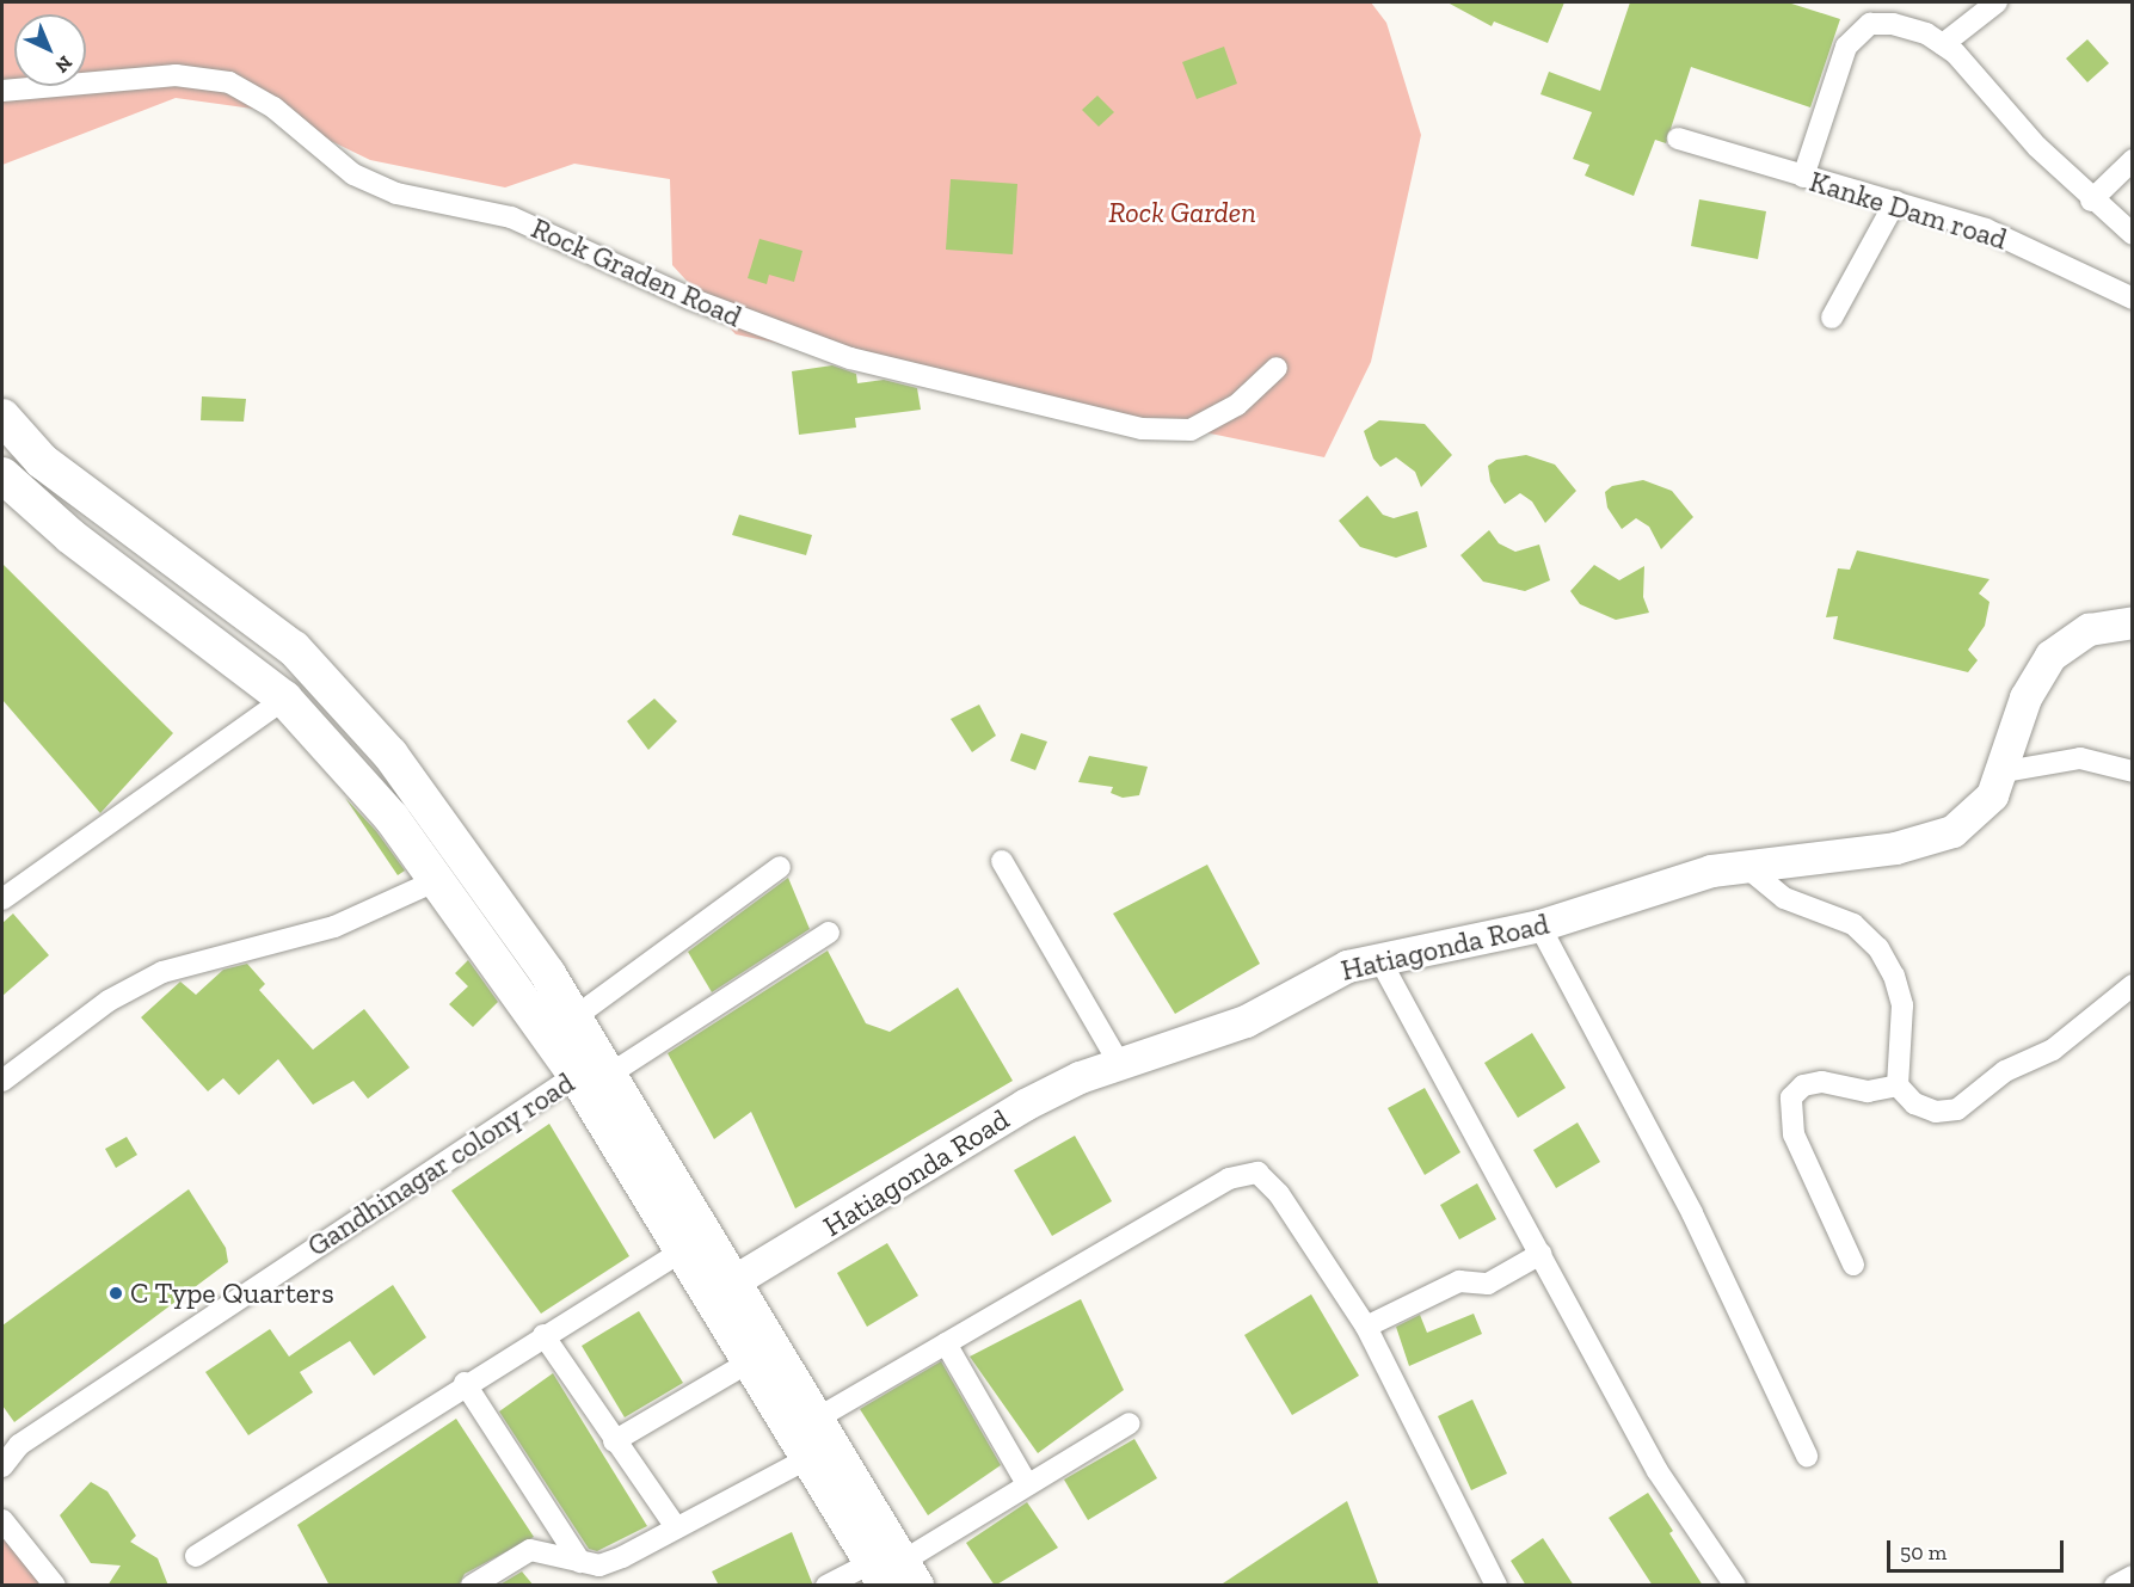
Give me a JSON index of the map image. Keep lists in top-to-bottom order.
{
  "streets": {
    "street": [
      "Kanke Dam road",
      "Rock Graden Road",
      "Hatiagonda Road",
      "Gandhinagar colony road"
    ]
  },
  "parks": ["Rock Garden"],
  "places": ["C Type Quarters"],
  "scale_bar": "50 m",
  "north": "bottom right"
}
